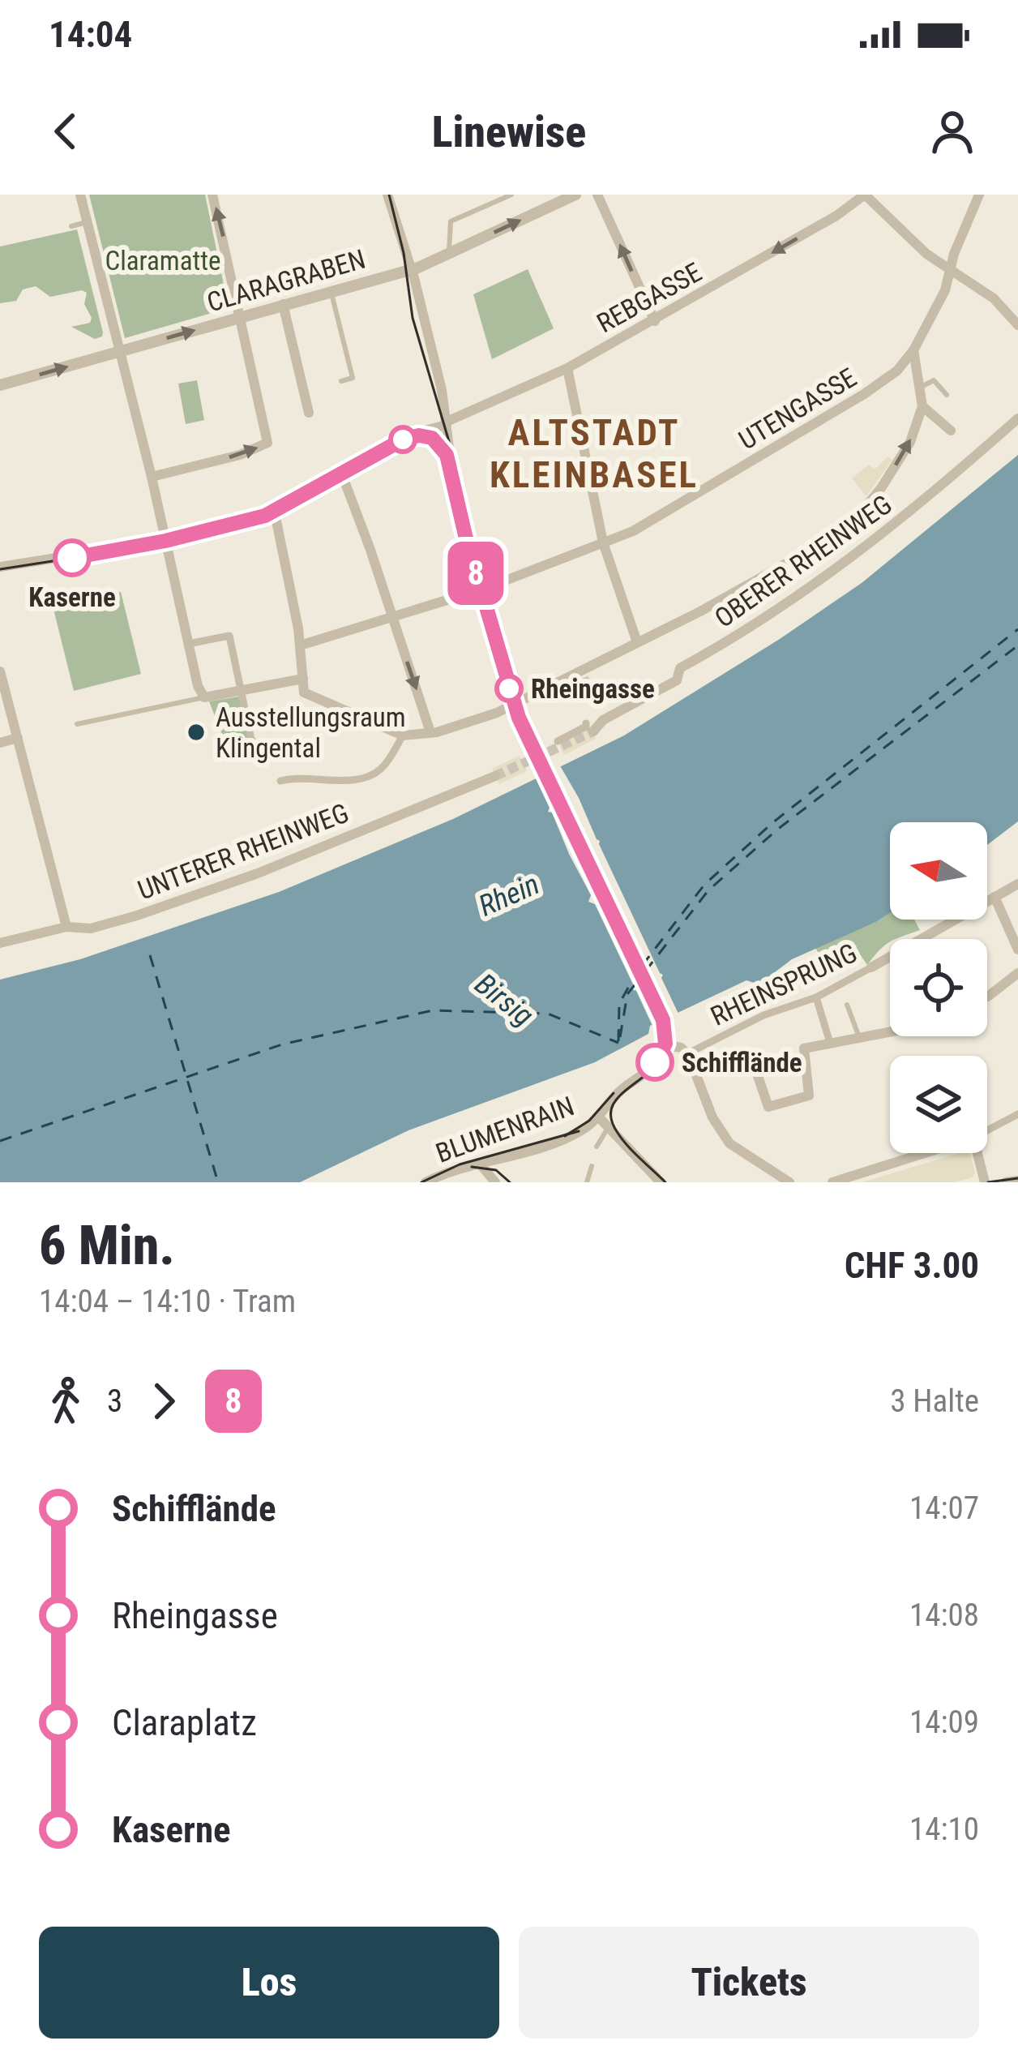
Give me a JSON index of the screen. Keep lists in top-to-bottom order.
{
  "streets": {
    "street": [
      "CLARAGRABEN",
      "REBGASSE",
      "UTENGASSE",
      "OBERER RHEINWEG",
      "UNTERER RHEINWEG",
      "RHEINSPRUNG",
      "BLUMENRAIN"
    ]
  },
  "one_way": ["CLARAGRABEN"],
  "districts": ["ALTSTADT KLEINBASEL"],
  "water": ["Rhein", "Birsig"],
  "parks": ["Claramatte"],
  "places": [
    "Kaserne",
    "Rheingasse",
    "Ausstellungsraum Klingental",
    "Schifflände"
  ],
  "lines": ["tram line 8"],
  "north": "left",
  "page": {
    "status": "14:04",
    "header": "Linewise",
    "on_map": "8",
    "heading": ["6 Min.", "14:04 – 14:10 · Tram", "CHF 3.00"],
    "legs": ["3", "8", "3 Halte"],
    "list": [
      {
        "name": "Schifflände",
        "value": "14:07"
      },
      {
        "name": "Rheingasse",
        "value": "14:08"
      },
      {
        "name": "Claraplatz",
        "value": "14:09"
      },
      {
        "name": "Kaserne",
        "value": "14:10"
      }
    ],
    "buttons": ["Los", "Tickets"]
  }
}
